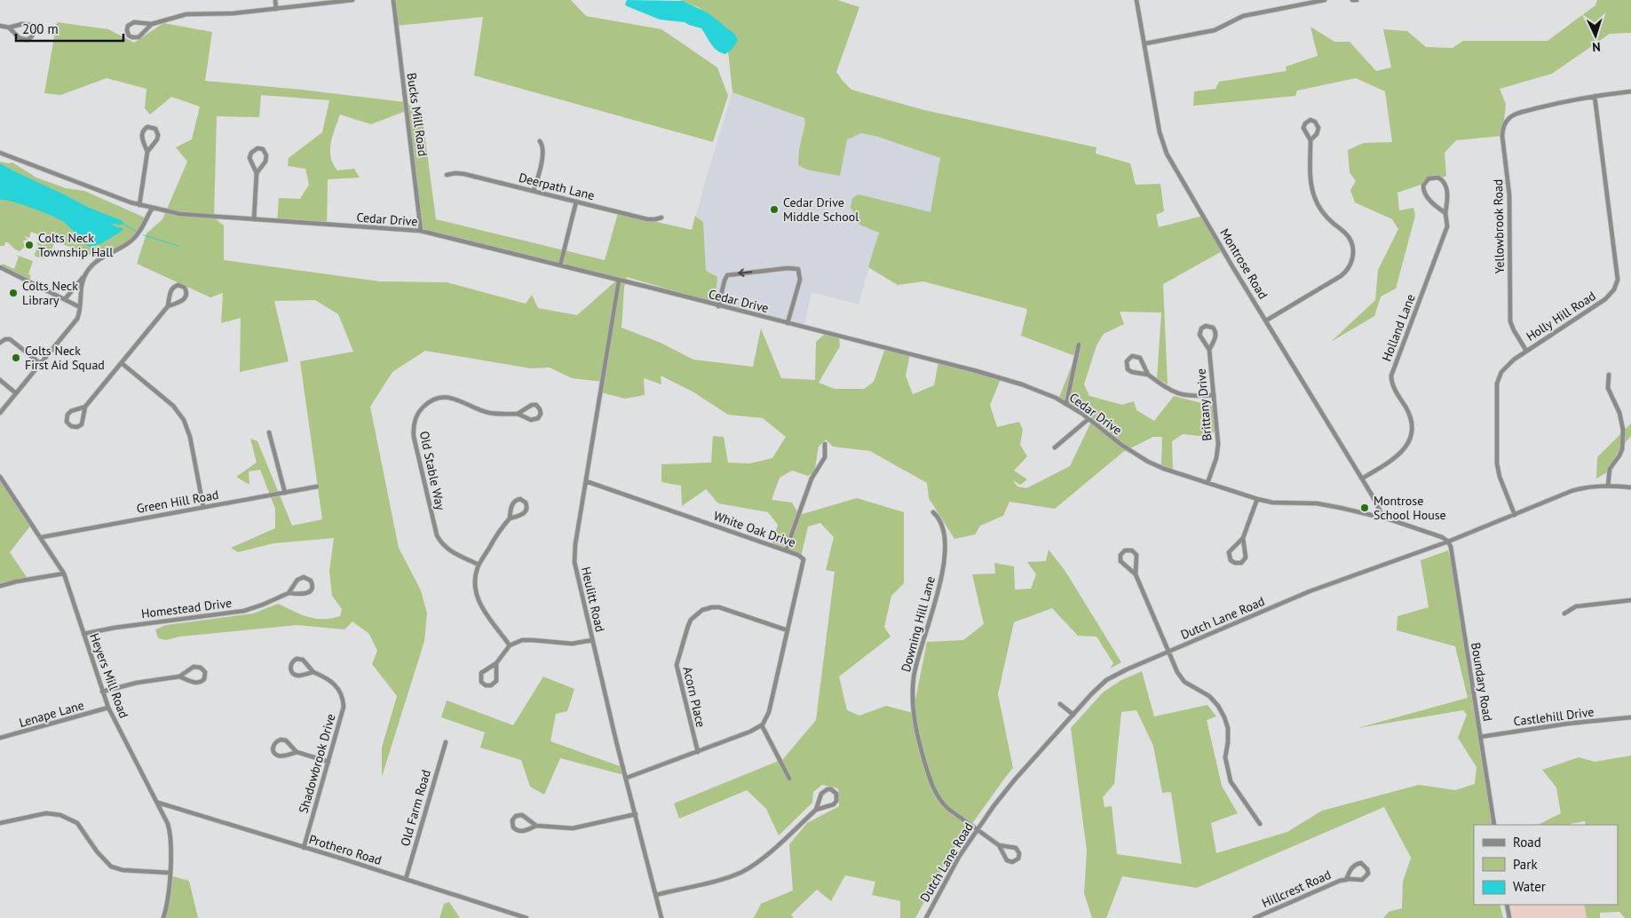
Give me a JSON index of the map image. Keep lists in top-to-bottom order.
{
  "streets": {
    "street": [
      "Bucks Mill Road",
      "Deerpath Lane",
      "Cedar Drive",
      "Yellowbrook Road",
      "Montrose Road",
      "Holly Hill Road",
      "Holland Lane",
      "Brittany Drive",
      "Old Stable Way",
      "Green Hill Road",
      "White Oak Drive",
      "Heulitt Road",
      "Homestead Drive",
      "Dutch Lane Road",
      "Downing Hill Lane",
      "Heyers Mill Road",
      "Boundary Road",
      "Acorn Place",
      "Lenape Lane",
      "Castlehill Drive",
      "Shadowbrook Drive",
      "Old Farm Road",
      "Prothero Road",
      "Hillcrest Road"
    ]
  },
  "crossings": [
    ["Bucks Mill Road", "Cedar Drive"],
    ["Cedar Drive", "Montrose Road"],
    ["Cedar Drive", "Brittany Drive"],
    ["Cedar Drive", "Heulitt Road"],
    ["Cedar Drive", "Dutch Lane Road"],
    ["Cedar Drive", "Boundary Road"],
    ["Yellowbrook Road", "Holly Hill Road"],
    ["Montrose Road", "Holland Lane"],
    ["Holly Hill Road", "Dutch Lane Road"],
    ["Green Hill Road", "Heyers Mill Road"],
    ["White Oak Drive", "Heulitt Road"],
    ["White Oak Drive", "Acorn Place"],
    ["Homestead Drive", "Heyers Mill Road"],
    ["Dutch Lane Road", "Downing Hill Lane"],
    ["Dutch Lane Road", "Boundary Road"],
    ["Heyers Mill Road", "Lenape Lane"],
    ["Heyers Mill Road", "Prothero Road"],
    ["Boundary Road", "Castlehill Drive"],
    ["Shadowbrook Drive", "Prothero Road"],
    ["Old Farm Road", "Prothero Road"]
  ],
  "places": [
    "Cedar Drive Middle School",
    "Colts Neck Township Hall",
    "Colts Neck Library",
    "Colts Neck First Aid Squad",
    "Montrose School House"
  ],
  "legend": ["Road", "Park", "Water"],
  "scale_bar": "200 m",
  "north": "bottom"
}
